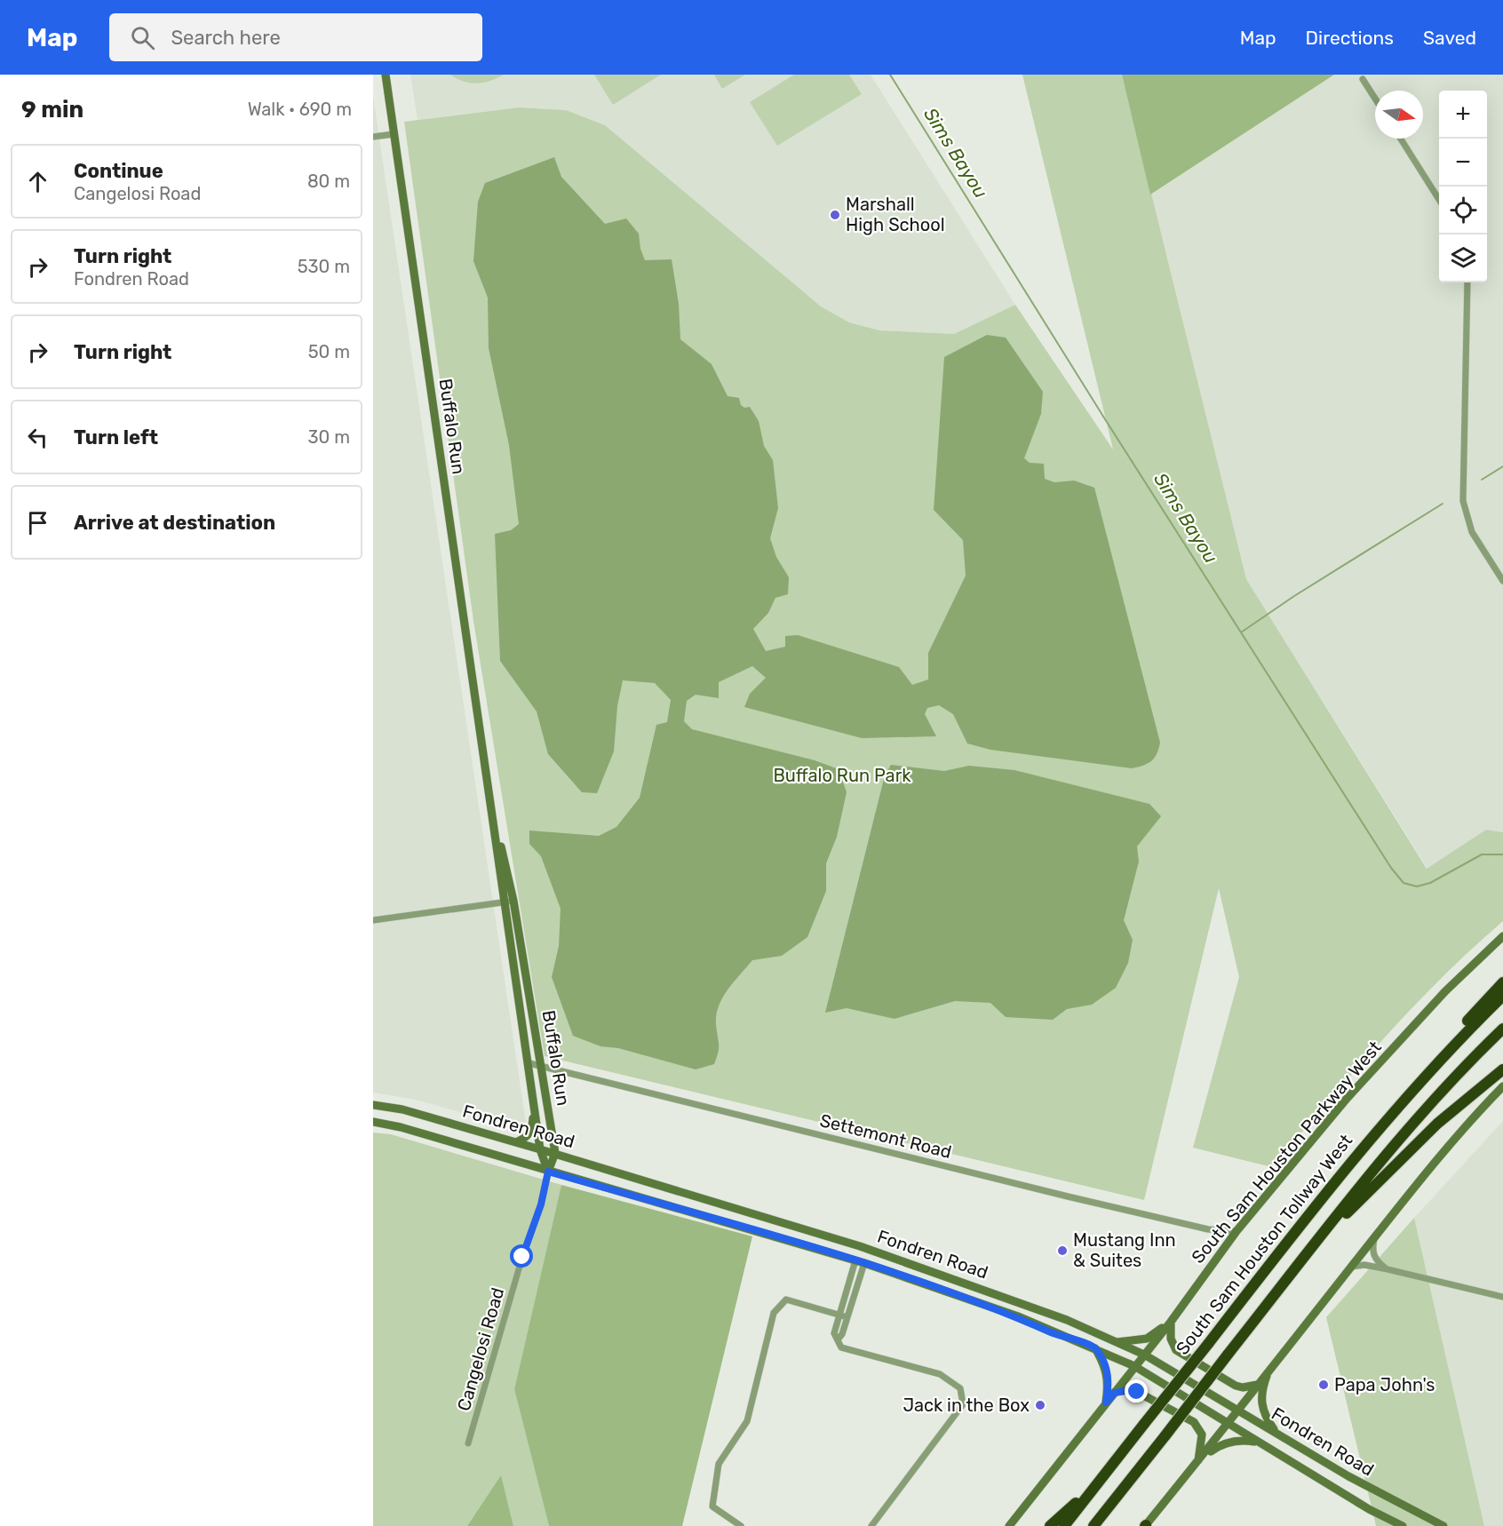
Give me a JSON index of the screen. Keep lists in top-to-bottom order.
{
  "streets": {
    "highway": ["South Sam Houston Tollway West"],
    "main road": ["Buffalo Run", "Fondren Road", "South Sam Houston Parkway West"],
    "street": ["Settemont Road", "Cangelosi Road"]
  },
  "crossings": [
    ["Buffalo Run", "Fondren Road"],
    ["Buffalo Run", "Settemont Road"],
    ["Buffalo Run", "Cangelosi Road"],
    ["Fondren Road", "South Sam Houston Parkway West"],
    ["Fondren Road", "Cangelosi Road"],
    ["Settemont Road", "South Sam Houston Parkway West"]
  ],
  "water": ["Sims Bayou"],
  "parks": ["Buffalo Run Park"],
  "places": [
    "Marshall High School",
    "Mustang Inn & Suites",
    "Papa John's",
    "Jack in the Box"
  ],
  "north": "right",
  "page": {
    "header": "Map",
    "search": "Search here",
    "nav": ["Map", "Directions", "Saved"],
    "heading": ["9 min", "Walk · 690 m"],
    "map_buttons": ["+", "−"],
    "list": [
      ["Continue", "Cangelosi Road", "80 m"],
      ["Turn right", "Fondren Road", "530 m"],
      ["Turn right", "50 m"],
      ["Turn left", "30 m"],
      "Arrive at destination"
    ]
  }
}
